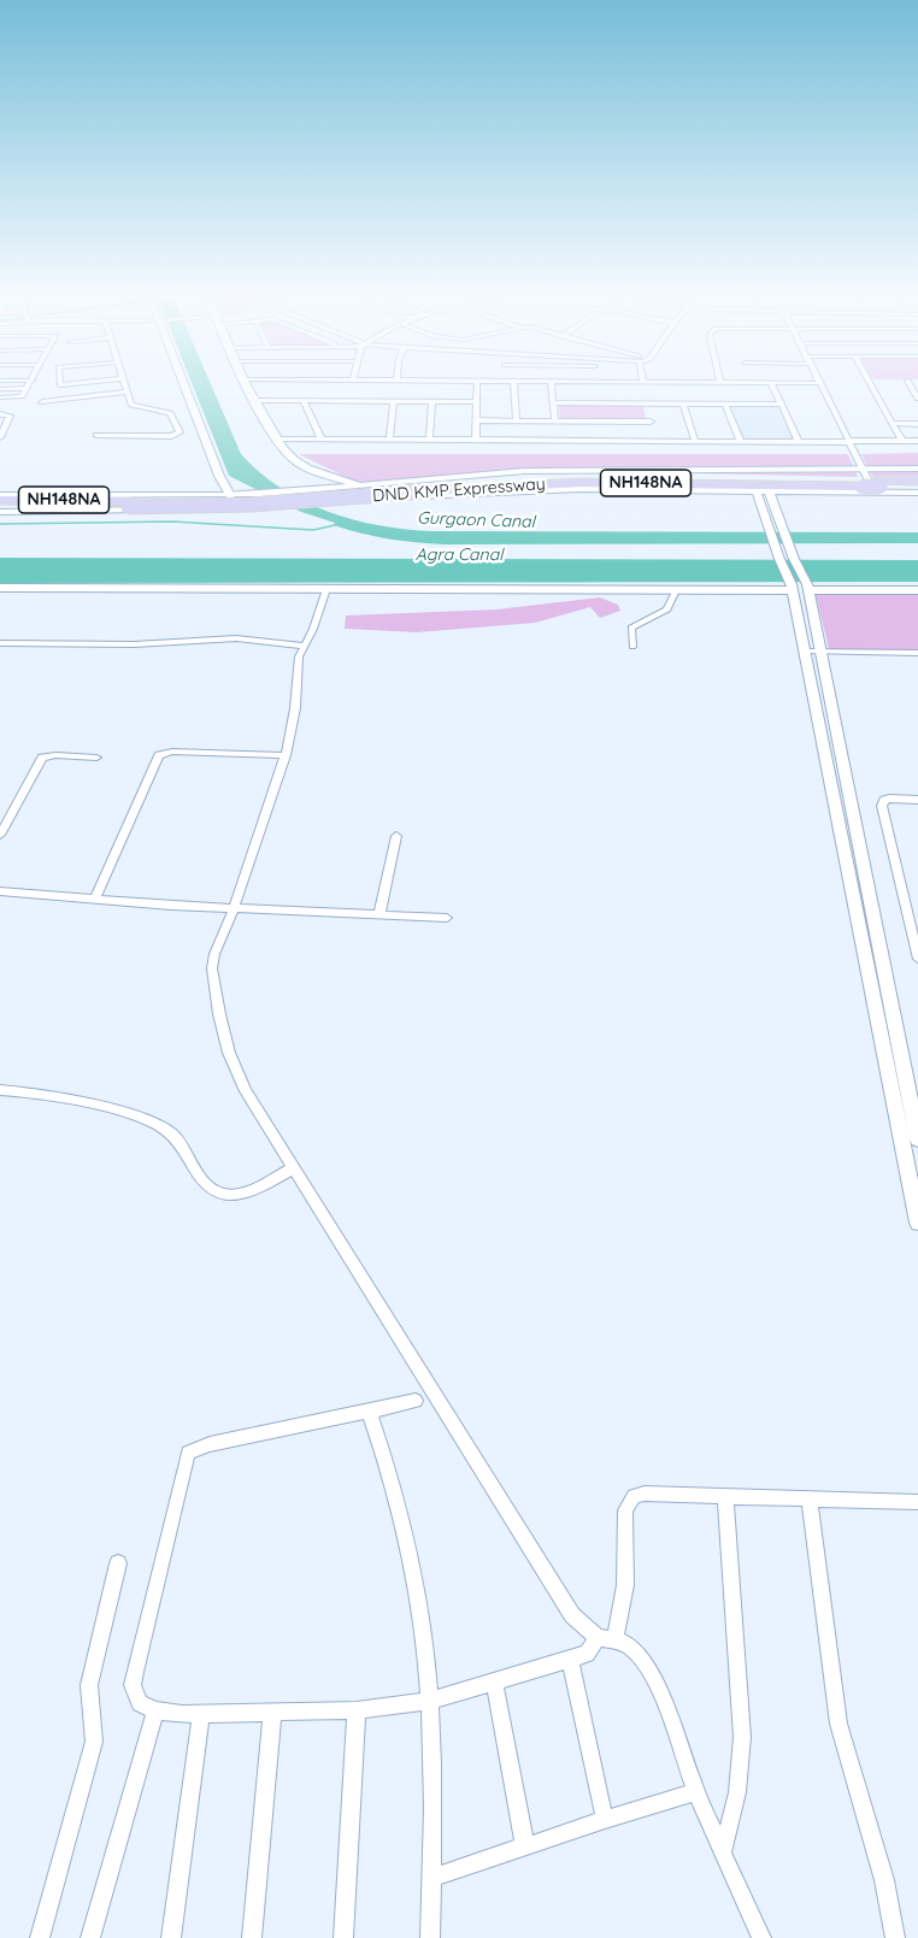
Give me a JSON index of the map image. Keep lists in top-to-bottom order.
{
  "streets": {
    "highway": ["NH148NA", "DND KMP Expressway"]
  },
  "water": ["Gurgaon Canal", "Agra Canal"]
}
